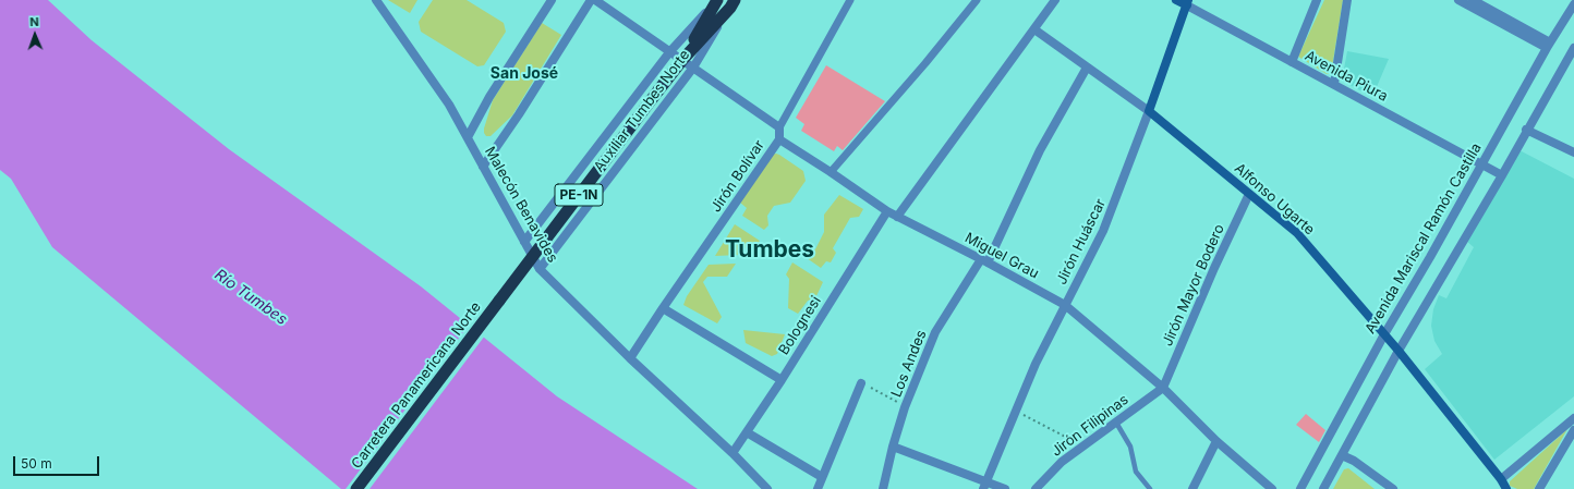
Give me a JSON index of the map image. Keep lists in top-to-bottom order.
{
  "streets": {
    "highway": ["PE-1N", "Carretera Panamericana Norte"],
    "main road": ["Avenida Piura", "Alfonso Ugarte", "Jirón Huáscar"],
    "street": [
      "Auxiliar Tumbes Norte",
      "Jirón Bolívar",
      "Malecón Benavides",
      "Avenida Mariscal Ramón Castilla",
      "Miguel Grau",
      "Jirón Mayor Bodero",
      "Bolognesi",
      "Los Andes",
      "Jirón Filipinas"
    ]
  },
  "crossings": [
    ["Avenida Piura", "Avenida Mariscal Ramón Castilla"],
    ["Avenida Piura", "Jirón Huáscar"],
    ["Auxiliar Tumbes Norte", "PE-1N"],
    ["Auxiliar Tumbes Norte", "Malecón Benavides"],
    ["Jirón Bolívar", "Malecón Benavides"],
    ["Jirón Bolívar", "Miguel Grau"],
    ["PE-1N", "Carretera Panamericana Norte"],
    ["Alfonso Ugarte", "Avenida Mariscal Ramón Castilla"],
    ["Alfonso Ugarte", "Jirón Huáscar"],
    ["Alfonso Ugarte", "Jirón Mayor Bodero"],
    ["Alfonso Ugarte", "Los Andes"],
    ["Malecón Benavides", "Bolognesi"],
    ["Jirón Huáscar", "Miguel Grau"],
    ["Miguel Grau", "Jirón Mayor Bodero"],
    ["Miguel Grau", "Bolognesi"],
    ["Miguel Grau", "Los Andes"],
    ["Miguel Grau", "Jirón Filipinas"],
    ["Jirón Mayor Bodero", "Jirón Filipinas"]
  ],
  "districts": ["San José", "Tumbes"],
  "water": ["Río Tumbes"],
  "scale_bar": "50 m",
  "north": "top"
}
